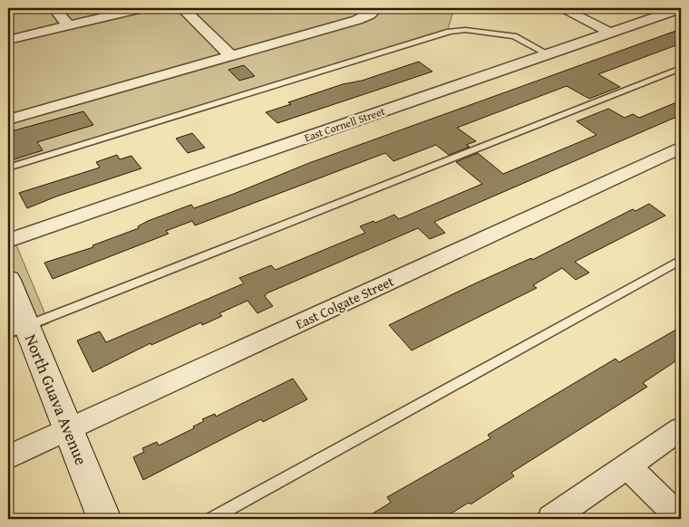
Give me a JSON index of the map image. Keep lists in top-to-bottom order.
{
  "streets": {
    "street": ["East Cornell Street", "East Colgate Street", "North Guava Avenue"]
  },
  "crossings": [
    ["East Colgate Street", "North Guava Avenue"]
  ]
}
